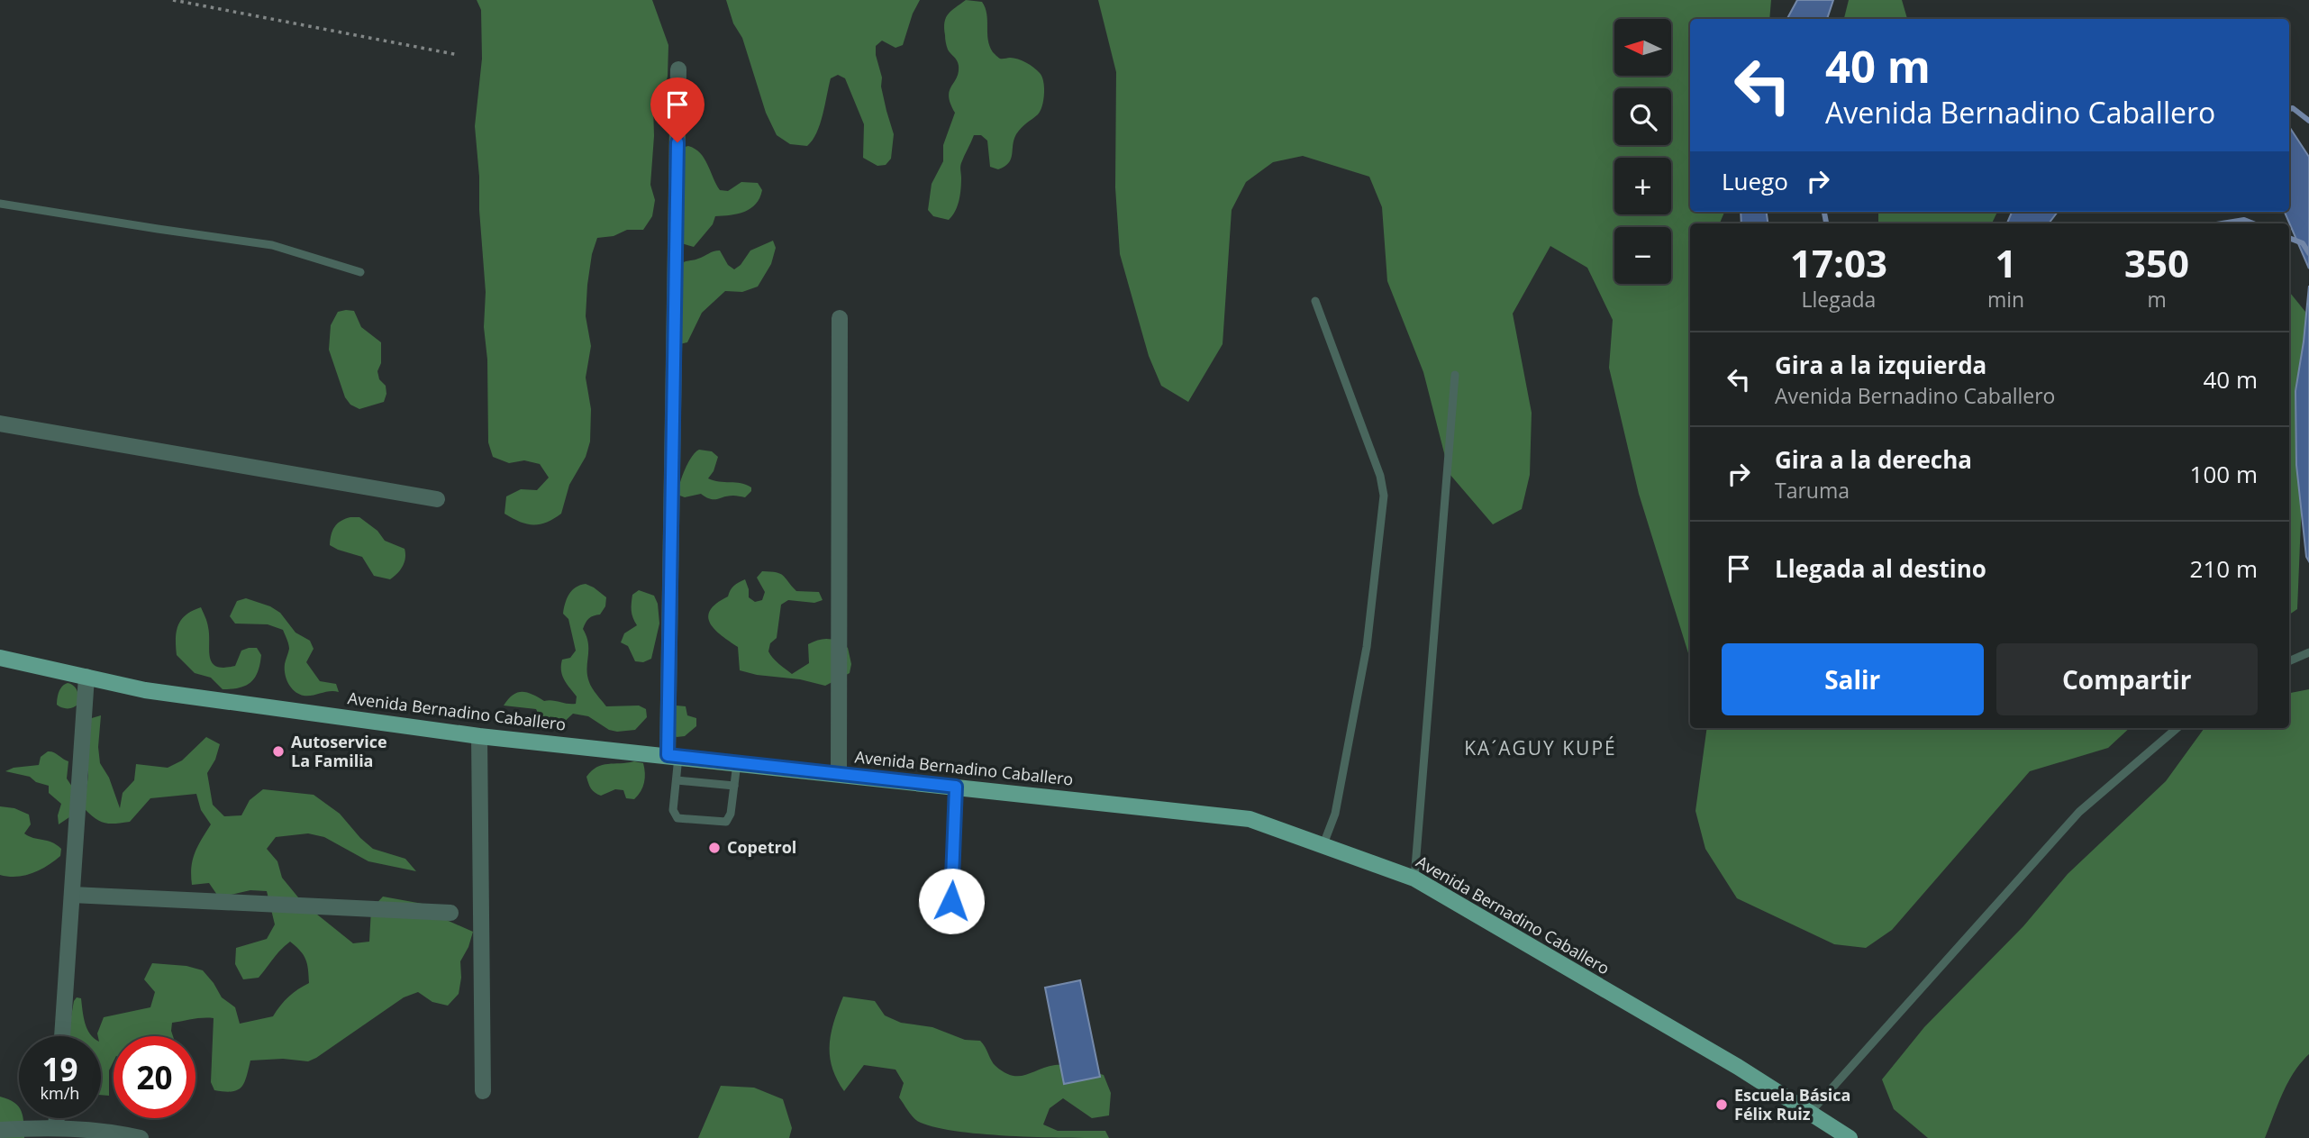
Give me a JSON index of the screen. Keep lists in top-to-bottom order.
{
  "streets": {
    "main road": ["Avenida Bernadino Caballero"]
  },
  "districts": ["KA´AGUY KUPÉ"],
  "places": ["Autoservice La Familia", "Copetrol", "Escuela Básica Félix Ruiz"],
  "north": "left",
  "page": {
    "map_buttons": ["+", "−"],
    "turn": ["40 m", "Avenida Bernadino Caballero"],
    "then": "Luego",
    "eta": [
      "17:03",
      "Llegada",
      "1",
      "min",
      "350",
      "m"
    ],
    "list": [
      {
        "name": "Gira a la izquierda",
        "note": "Avenida Bernadino Caballero",
        "value": "40 m"
      },
      {
        "name": "Gira a la derecha",
        "note": "Taruma",
        "value": "100 m"
      },
      {
        "name": "Llegada al destino",
        "value": "210 m"
      }
    ],
    "buttons": ["Salir", "Compartir"],
    "speed": "19 km/h",
    "limit": "20"
  }
}
